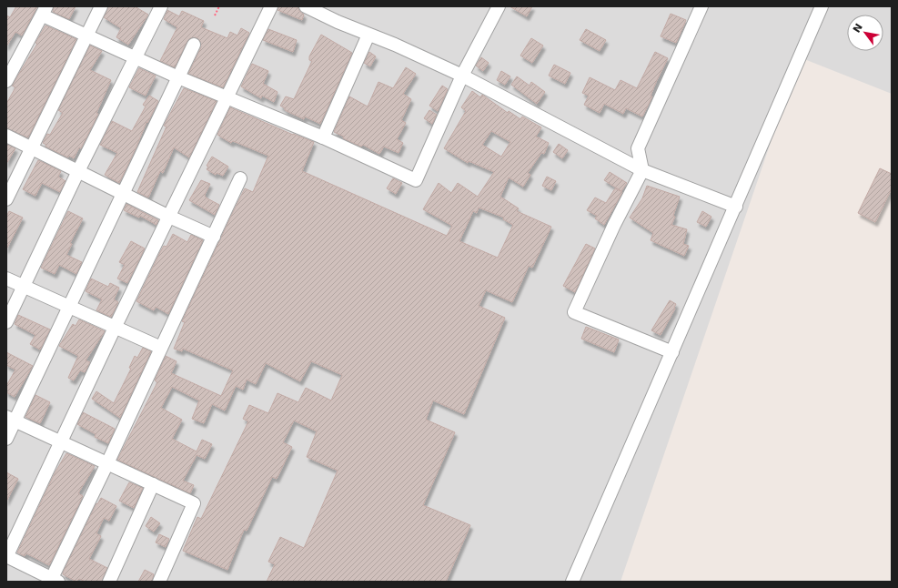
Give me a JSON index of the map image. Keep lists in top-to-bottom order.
{
  "north": "top left"
}
